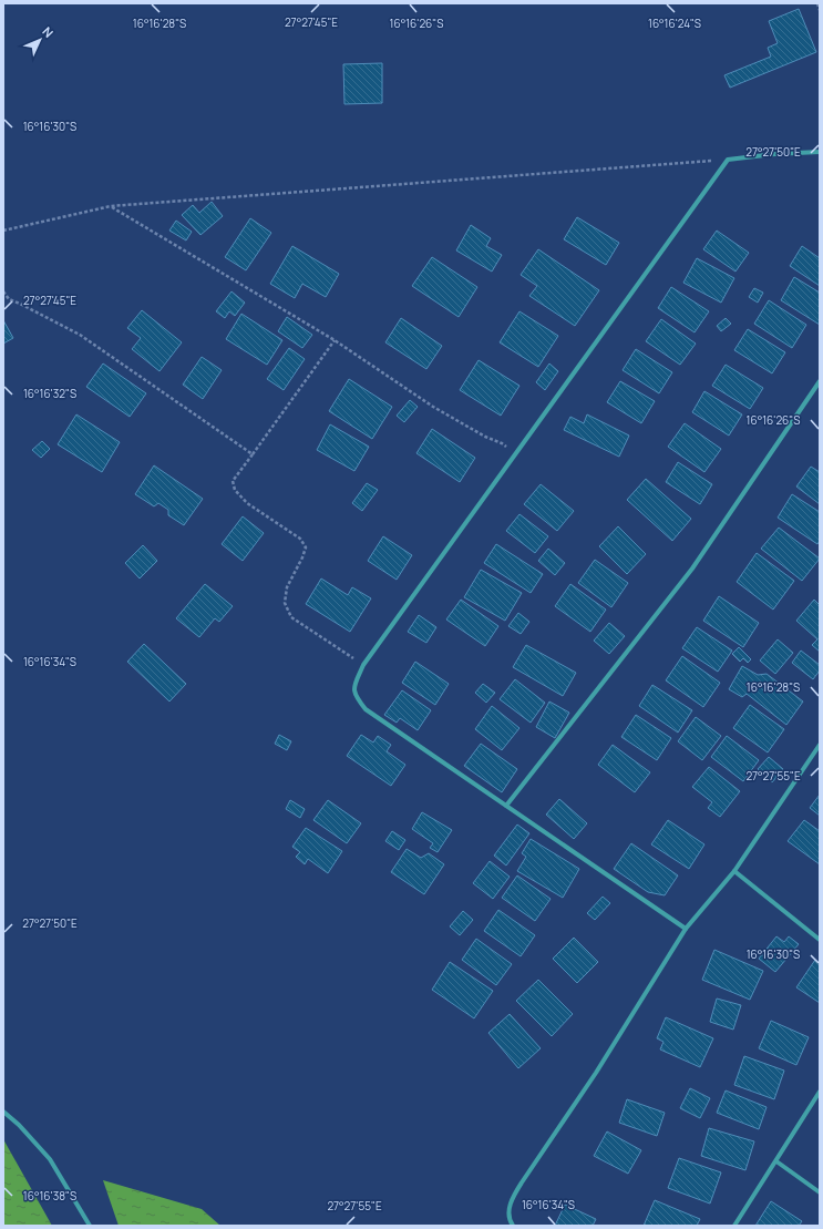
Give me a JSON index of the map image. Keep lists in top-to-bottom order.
{
  "north": "top right",
  "coordinates": [
    "27°27'45\"E",
    "16°16'28\"S",
    "16°16'26\"S",
    "16°16'24\"S",
    "16°16'30\"S",
    "27°27'50\"E",
    "16°16'32\"S",
    "16°16'34\"S",
    "27°27'55\"E",
    "16°16'38\"S"
  ]
}
